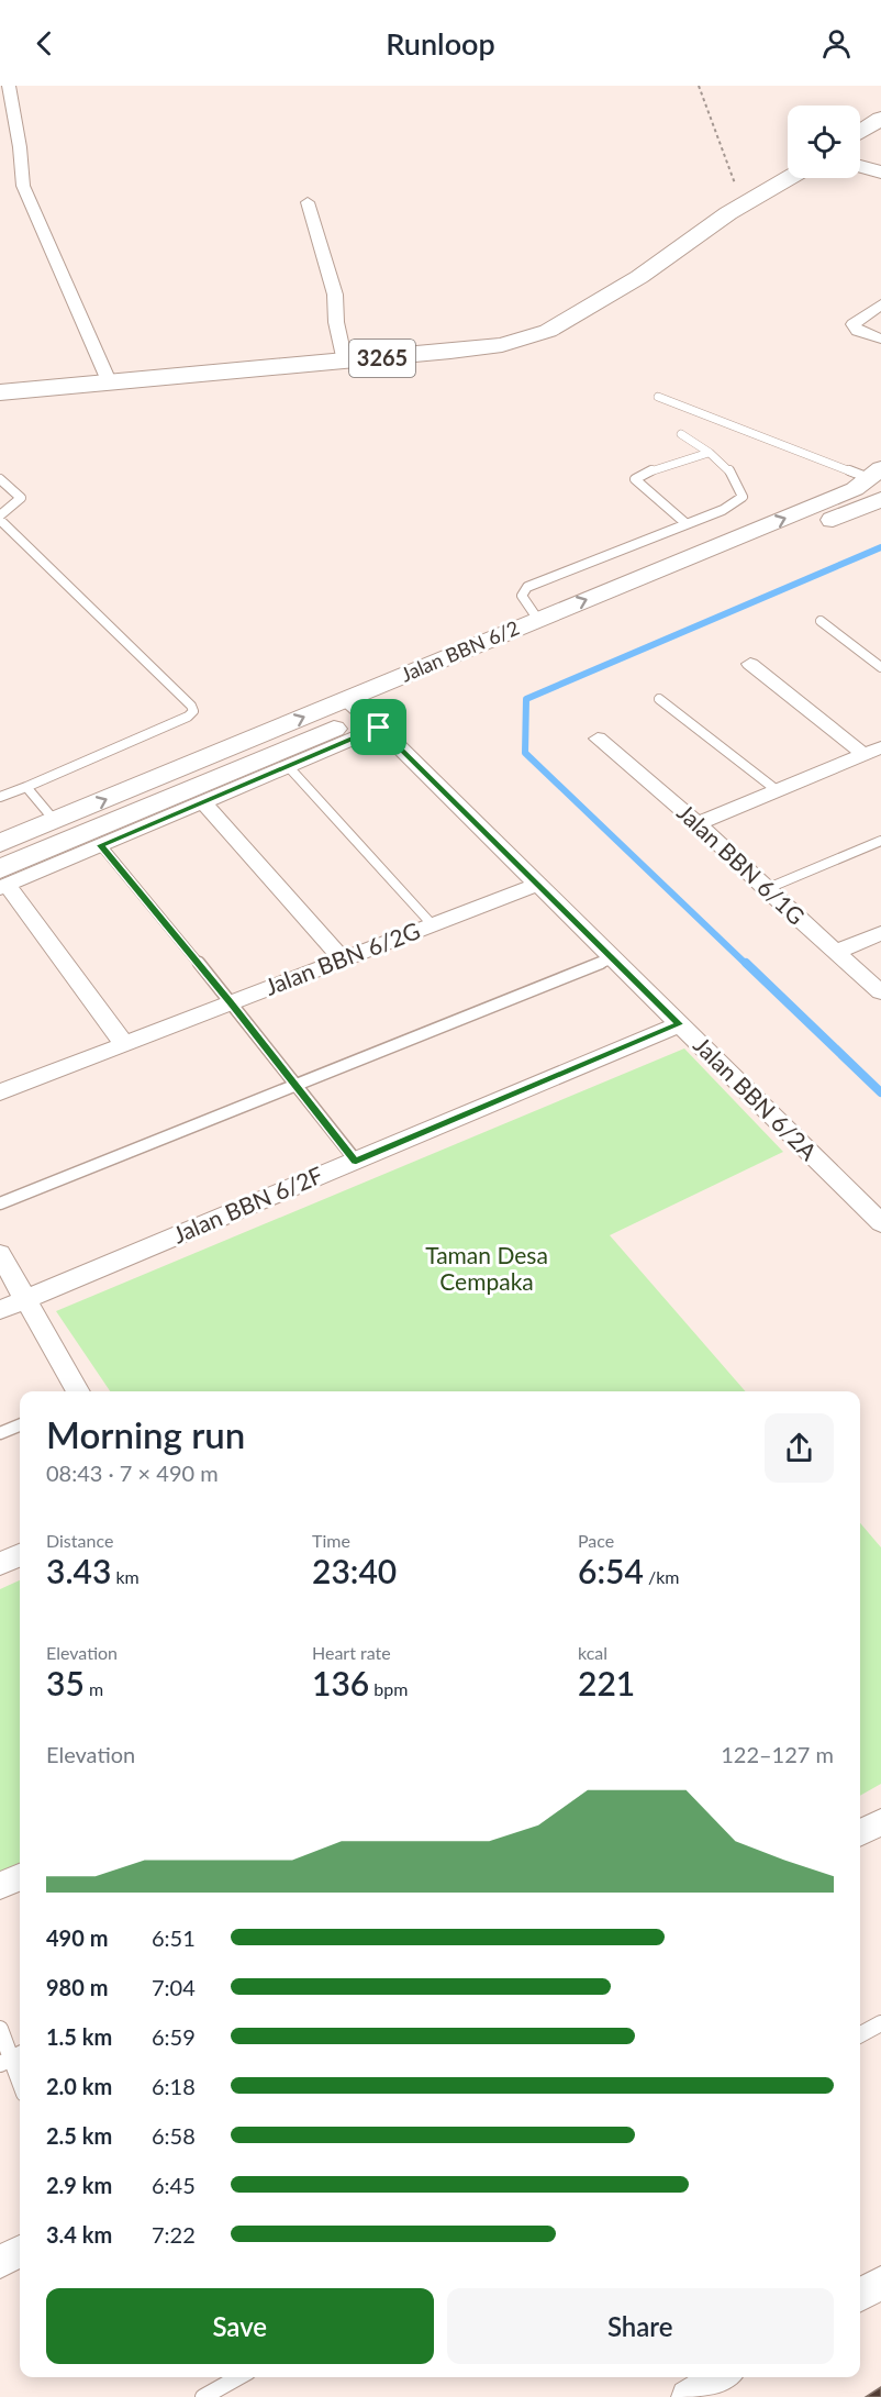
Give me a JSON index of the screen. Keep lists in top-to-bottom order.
{
  "streets": {
    "main road": ["3265"],
    "street": [
      "Jalan BBN 6/2",
      "Jalan BBN 6/1G",
      "Jalan BBN 6/2G",
      "Jalan BBN 6/2A",
      "Jalan BBN 6/2F"
    ]
  },
  "crossings": [
    ["Jalan BBN 6/2", "Jalan BBN 6/2A"],
    ["Jalan BBN 6/2G", "Jalan BBN 6/2A"],
    ["Jalan BBN 6/2A", "Jalan BBN 6/2F"]
  ],
  "parks": ["Taman Desa Cempaka"],
  "page": {
    "header": "Runloop",
    "heading": ["Morning run", "08:43 · 7 × 490 m"],
    "stats": [
      ["Distance", "3.43 km"],
      ["Time", "23:40"],
      ["Pace", "6:54 /km"],
      ["Elevation", "35 m"],
      ["Heart rate", "136 bpm"],
      ["kcal", "221"]
    ],
    "chart": ["Elevation", "122–127 m"],
    "list": [
      {
        "name": "490 m",
        "note": "6:51"
      },
      {
        "name": "980 m",
        "note": "7:04"
      },
      {
        "name": "1.5 km",
        "note": "6:59"
      },
      {
        "name": "2.0 km",
        "note": "6:18"
      },
      {
        "name": "2.5 km",
        "note": "6:58"
      },
      {
        "name": "2.9 km",
        "note": "6:45"
      },
      {
        "name": "3.4 km",
        "note": "7:22"
      }
    ],
    "buttons": ["Save", "Share"]
  }
}
